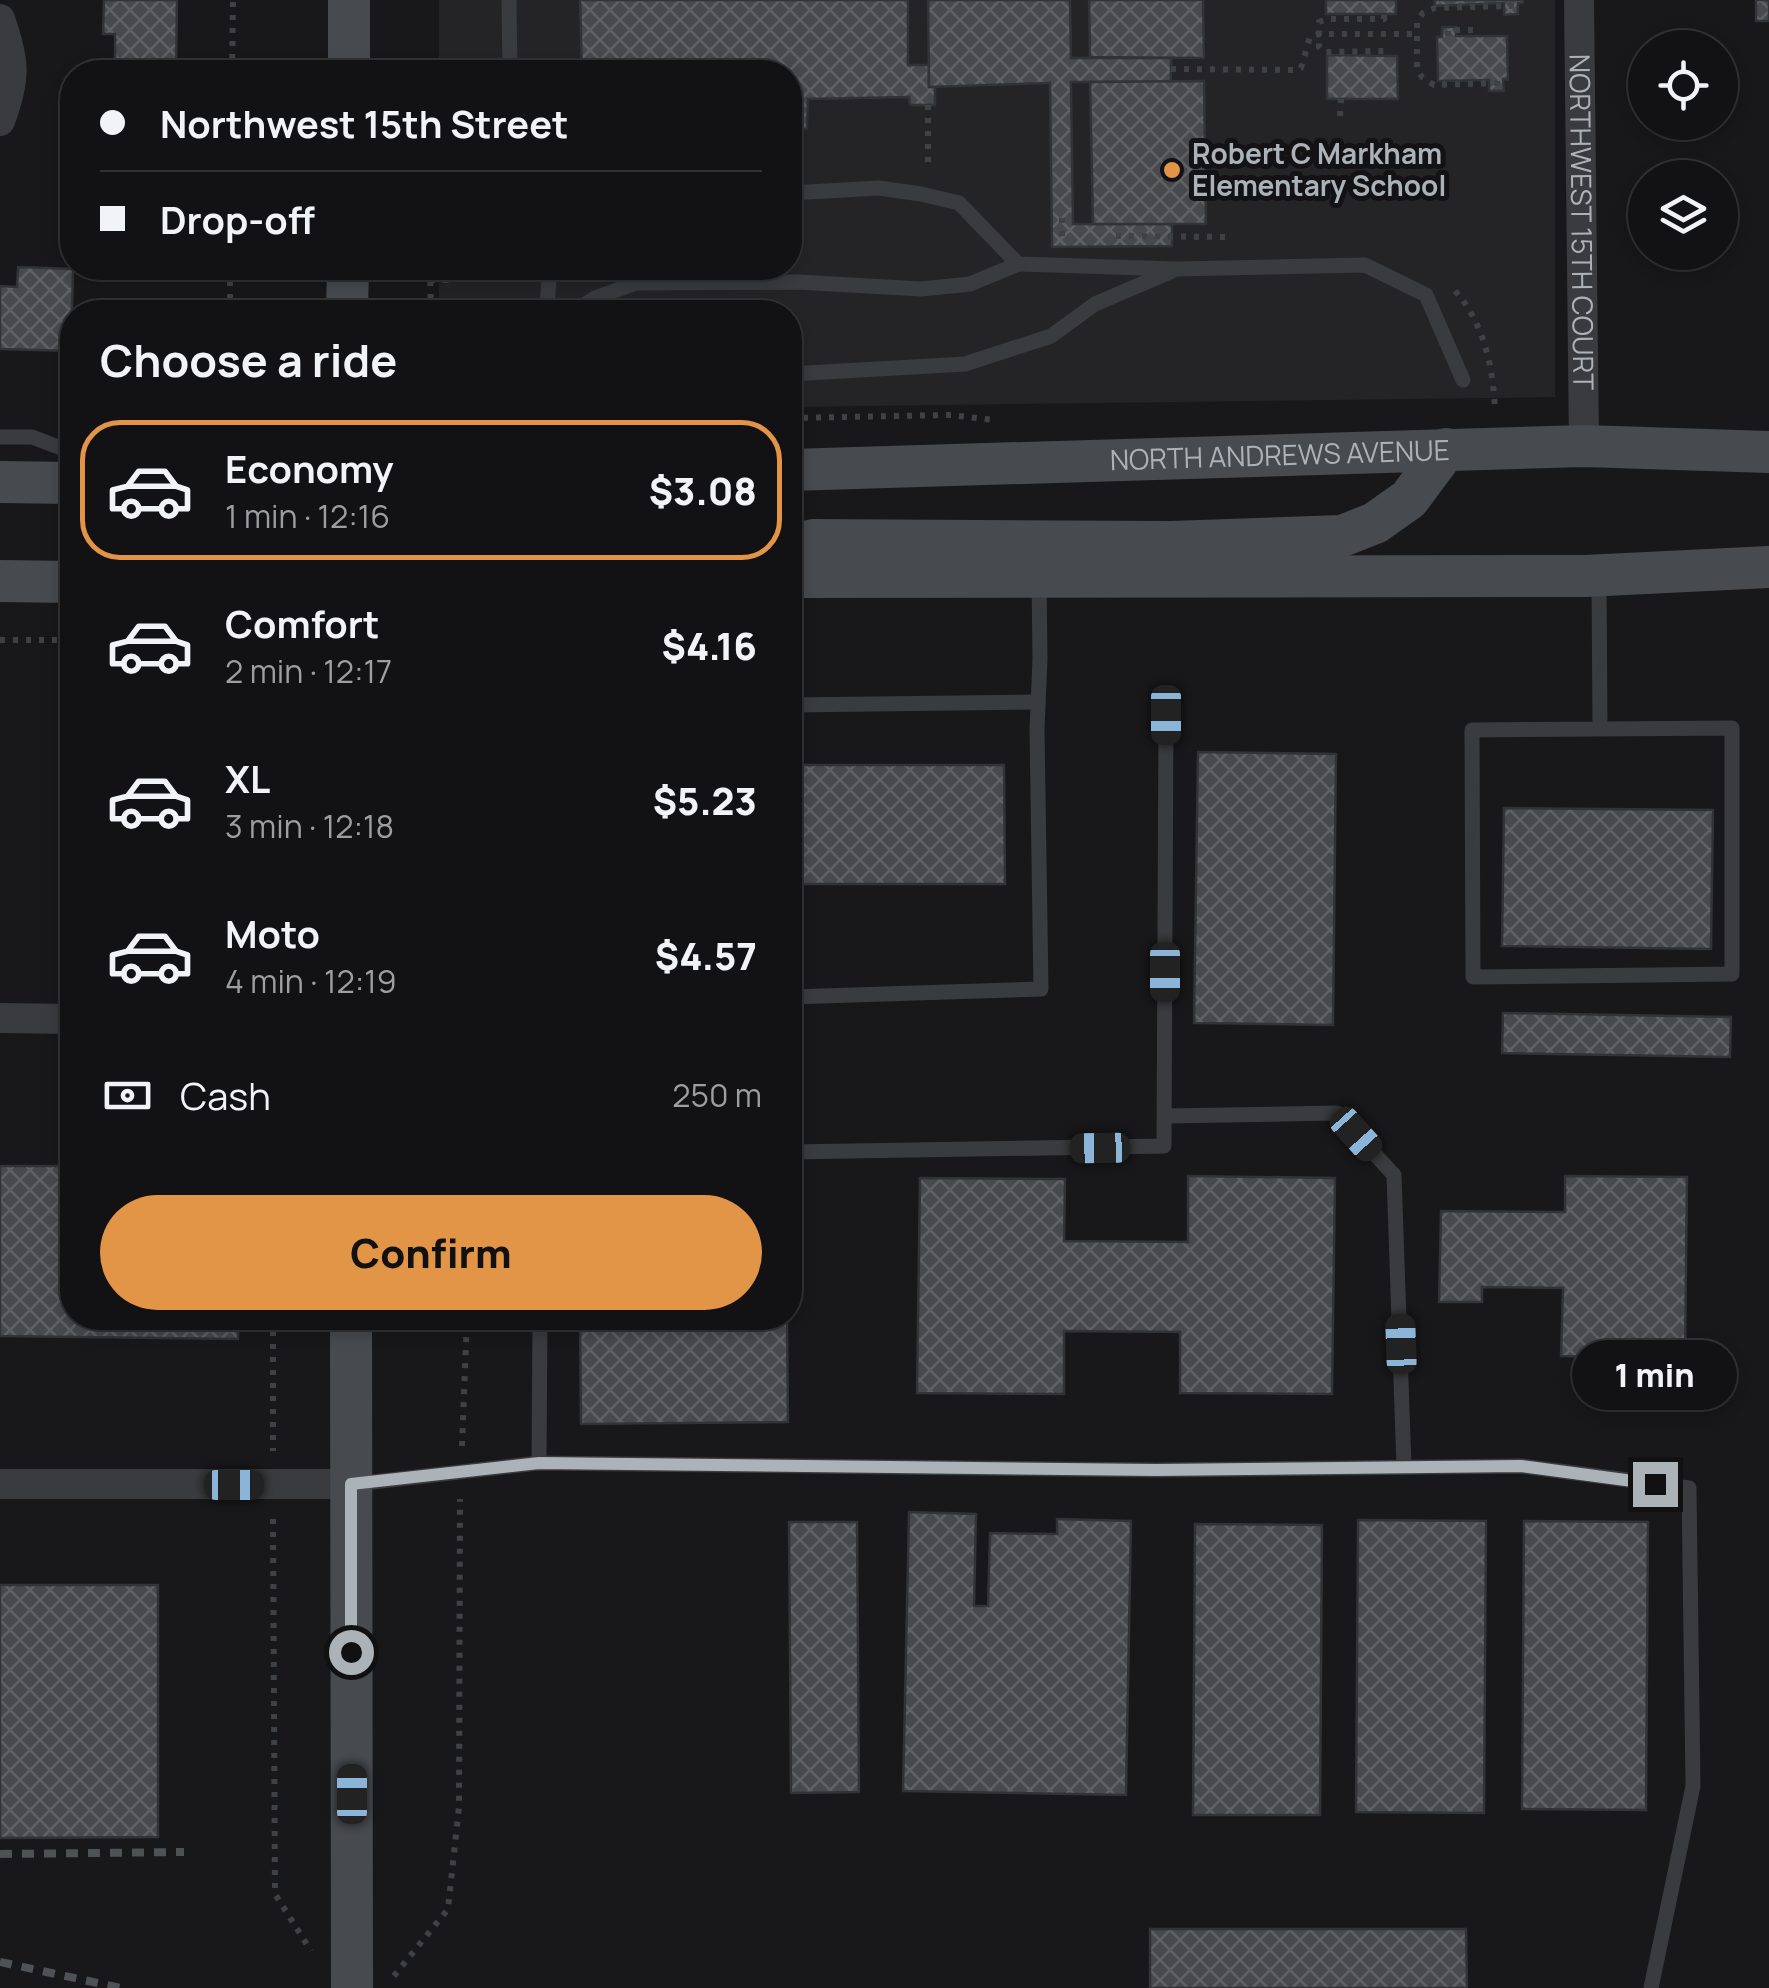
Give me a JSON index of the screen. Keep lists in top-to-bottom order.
{
  "streets": {
    "street": ["NORTHWEST 15TH COURT", "NORTH ANDREWS AVENUE"]
  },
  "crossings": [
    ["NORTHWEST 15TH COURT", "NORTH ANDREWS AVENUE"]
  ],
  "places": ["Robert C Markham Elementary School"],
  "page": {
    "banner": ["Northwest 15th Street", "Drop-off"],
    "heading": "Choose a ride",
    "list": [
      {
        "name": "Economy",
        "note": "1 min · 12:16",
        "value": "$3.08"
      },
      {
        "name": "Comfort",
        "note": "2 min · 12:17",
        "value": "$4.16"
      },
      {
        "name": "XL",
        "note": "3 min · 12:18",
        "value": "$5.23"
      },
      {
        "name": "Moto",
        "note": "4 min · 12:19",
        "value": "$4.57"
      }
    ],
    "pay": ["Cash", "250 m"],
    "buttons": "Confirm",
    "bubble": "1 min"
  }
}
